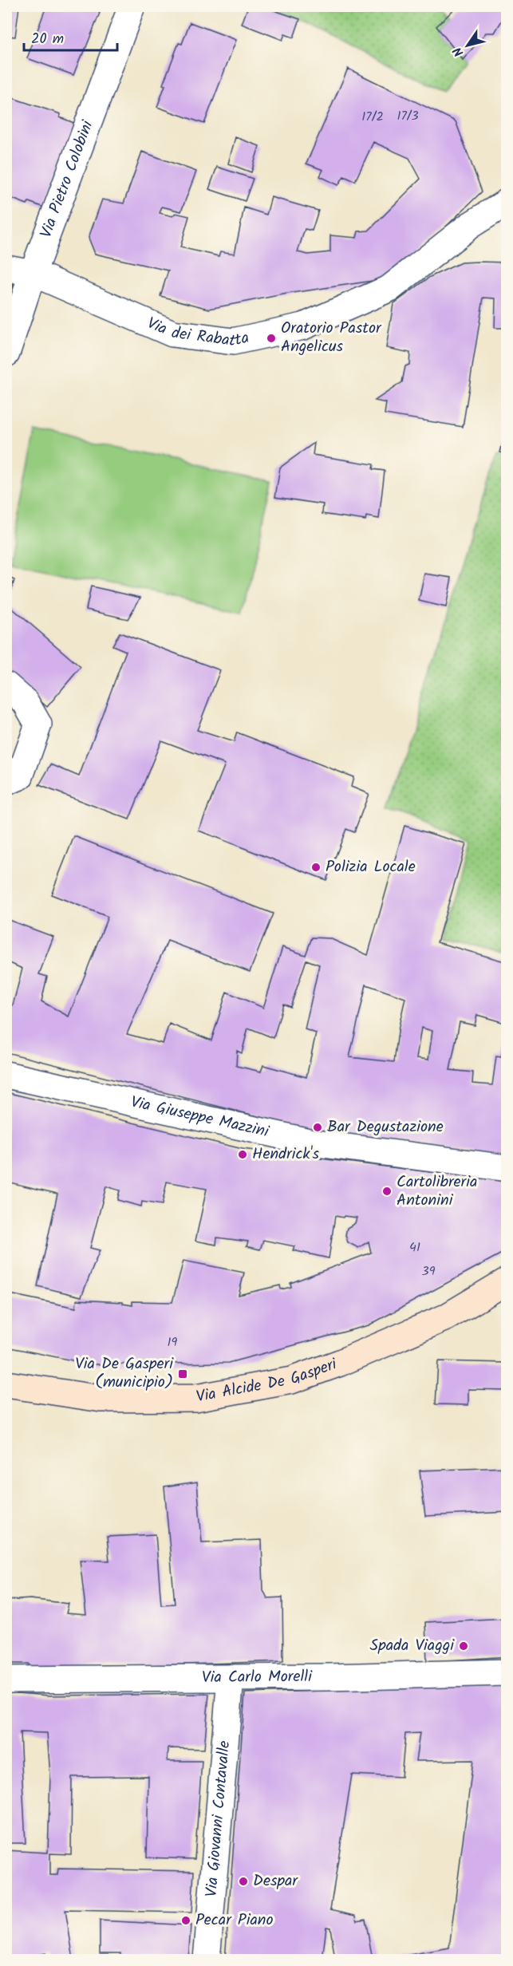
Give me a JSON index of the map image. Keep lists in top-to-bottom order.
{
  "streets": {
    "main road": ["Via Alcide De Gasperi"],
    "street": [
      "Via Pietro Colobini",
      "Via dei Rabatta",
      "Via Giuseppe Mazzini",
      "Via Carlo Morelli",
      "Via Giovanni Contavalle"
    ]
  },
  "crossings": [
    ["Via Pietro Colobini", "Via dei Rabatta"],
    ["Via Carlo Morelli", "Via Giovanni Contavalle"]
  ],
  "places": {
    "other": [
      "Oratorio Pastor Angelicus",
      "Polizia Locale",
      "Bar Degustazione",
      "Hendrick's",
      "Cartolibreria Antonini",
      "Spada Viaggi",
      "Despar",
      "Pecar Piano"
    ],
    "transit": ["Via De Gasperi (municipio)"]
  },
  "house_numbers": [
    "17/3",
    "17/2",
    "41",
    "39",
    "19"
  ],
  "scale_bar": "20 m",
  "north": "bottom left"
}
